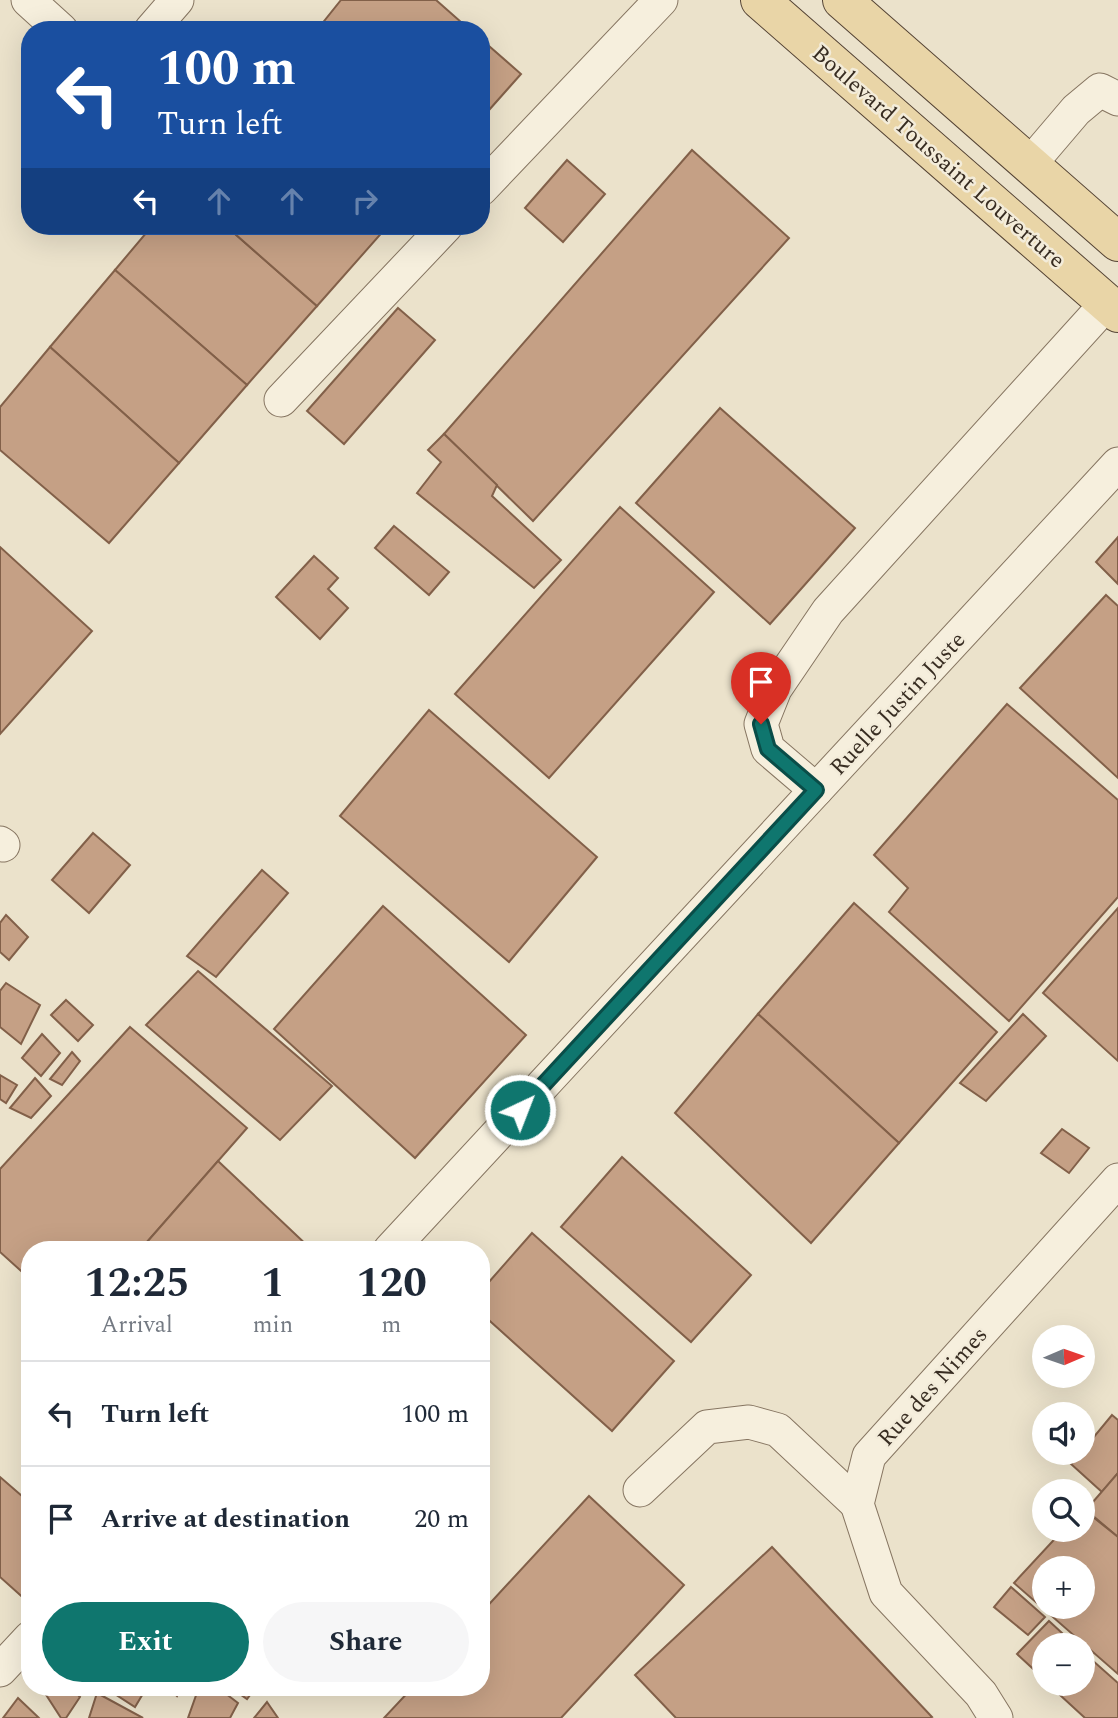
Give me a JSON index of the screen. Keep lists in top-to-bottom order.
{
  "streets": {
    "main road": ["Boulevard Toussaint Louverture"],
    "street": ["Ruelle Justin Juste", "Rue des Nimes"]
  },
  "north": "right",
  "page": {
    "turn": ["100 m", "Turn left"],
    "eta": [
      "12:25",
      "Arrival",
      "1",
      "min",
      "120",
      "m"
    ],
    "map_buttons": ["+", "−"],
    "list": [
      {
        "name": "Turn left",
        "value": "100 m"
      },
      {
        "name": "Arrive at destination",
        "value": "20 m"
      }
    ],
    "buttons": ["Exit", "Share"]
  }
}
